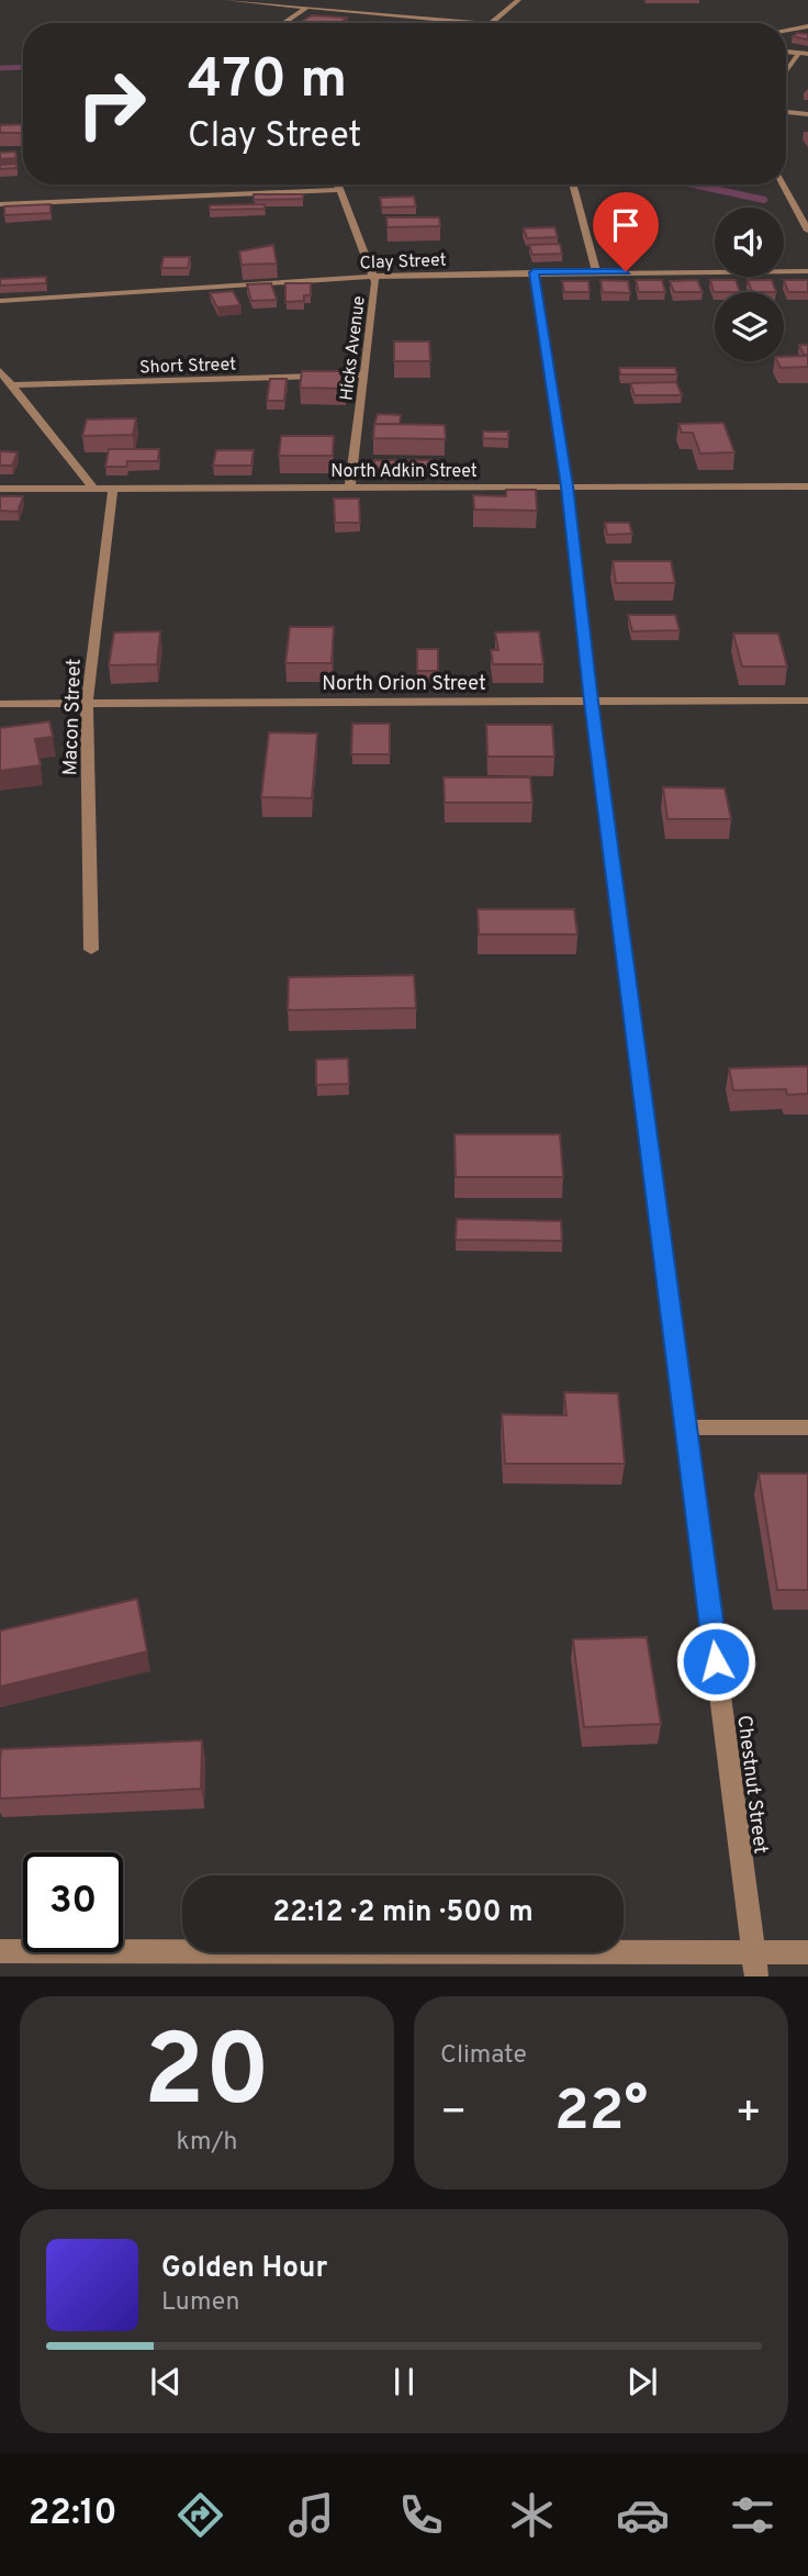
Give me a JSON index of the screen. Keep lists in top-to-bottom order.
{
  "streets": {
    "street": [
      "Clay Street",
      "Hicks Avenue",
      "Short Street",
      "North Adkin Street",
      "North Orion Street",
      "Macon Street",
      "Chestnut Street"
    ]
  },
  "crossings": [
    ["Clay Street", "Hicks Avenue"],
    ["Clay Street", "Chestnut Street"],
    ["Hicks Avenue", "Short Street"],
    ["Hicks Avenue", "North Adkin Street"],
    ["North Adkin Street", "Macon Street"],
    ["North Adkin Street", "Chestnut Street"],
    ["North Orion Street", "Macon Street"],
    ["North Orion Street", "Chestnut Street"]
  ],
  "page": {
    "turn": ["470 m", "Clay Street"],
    "limit": "30",
    "trip": "22:12 · 2 min · 500 m",
    "tile": [
      ["20", "km/h"],
      "Climate"
    ],
    "heat": ["−", "22°", "+"],
    "song": ["Golden Hour", "Lumen"],
    "tabs": "22:10"
  }
}
